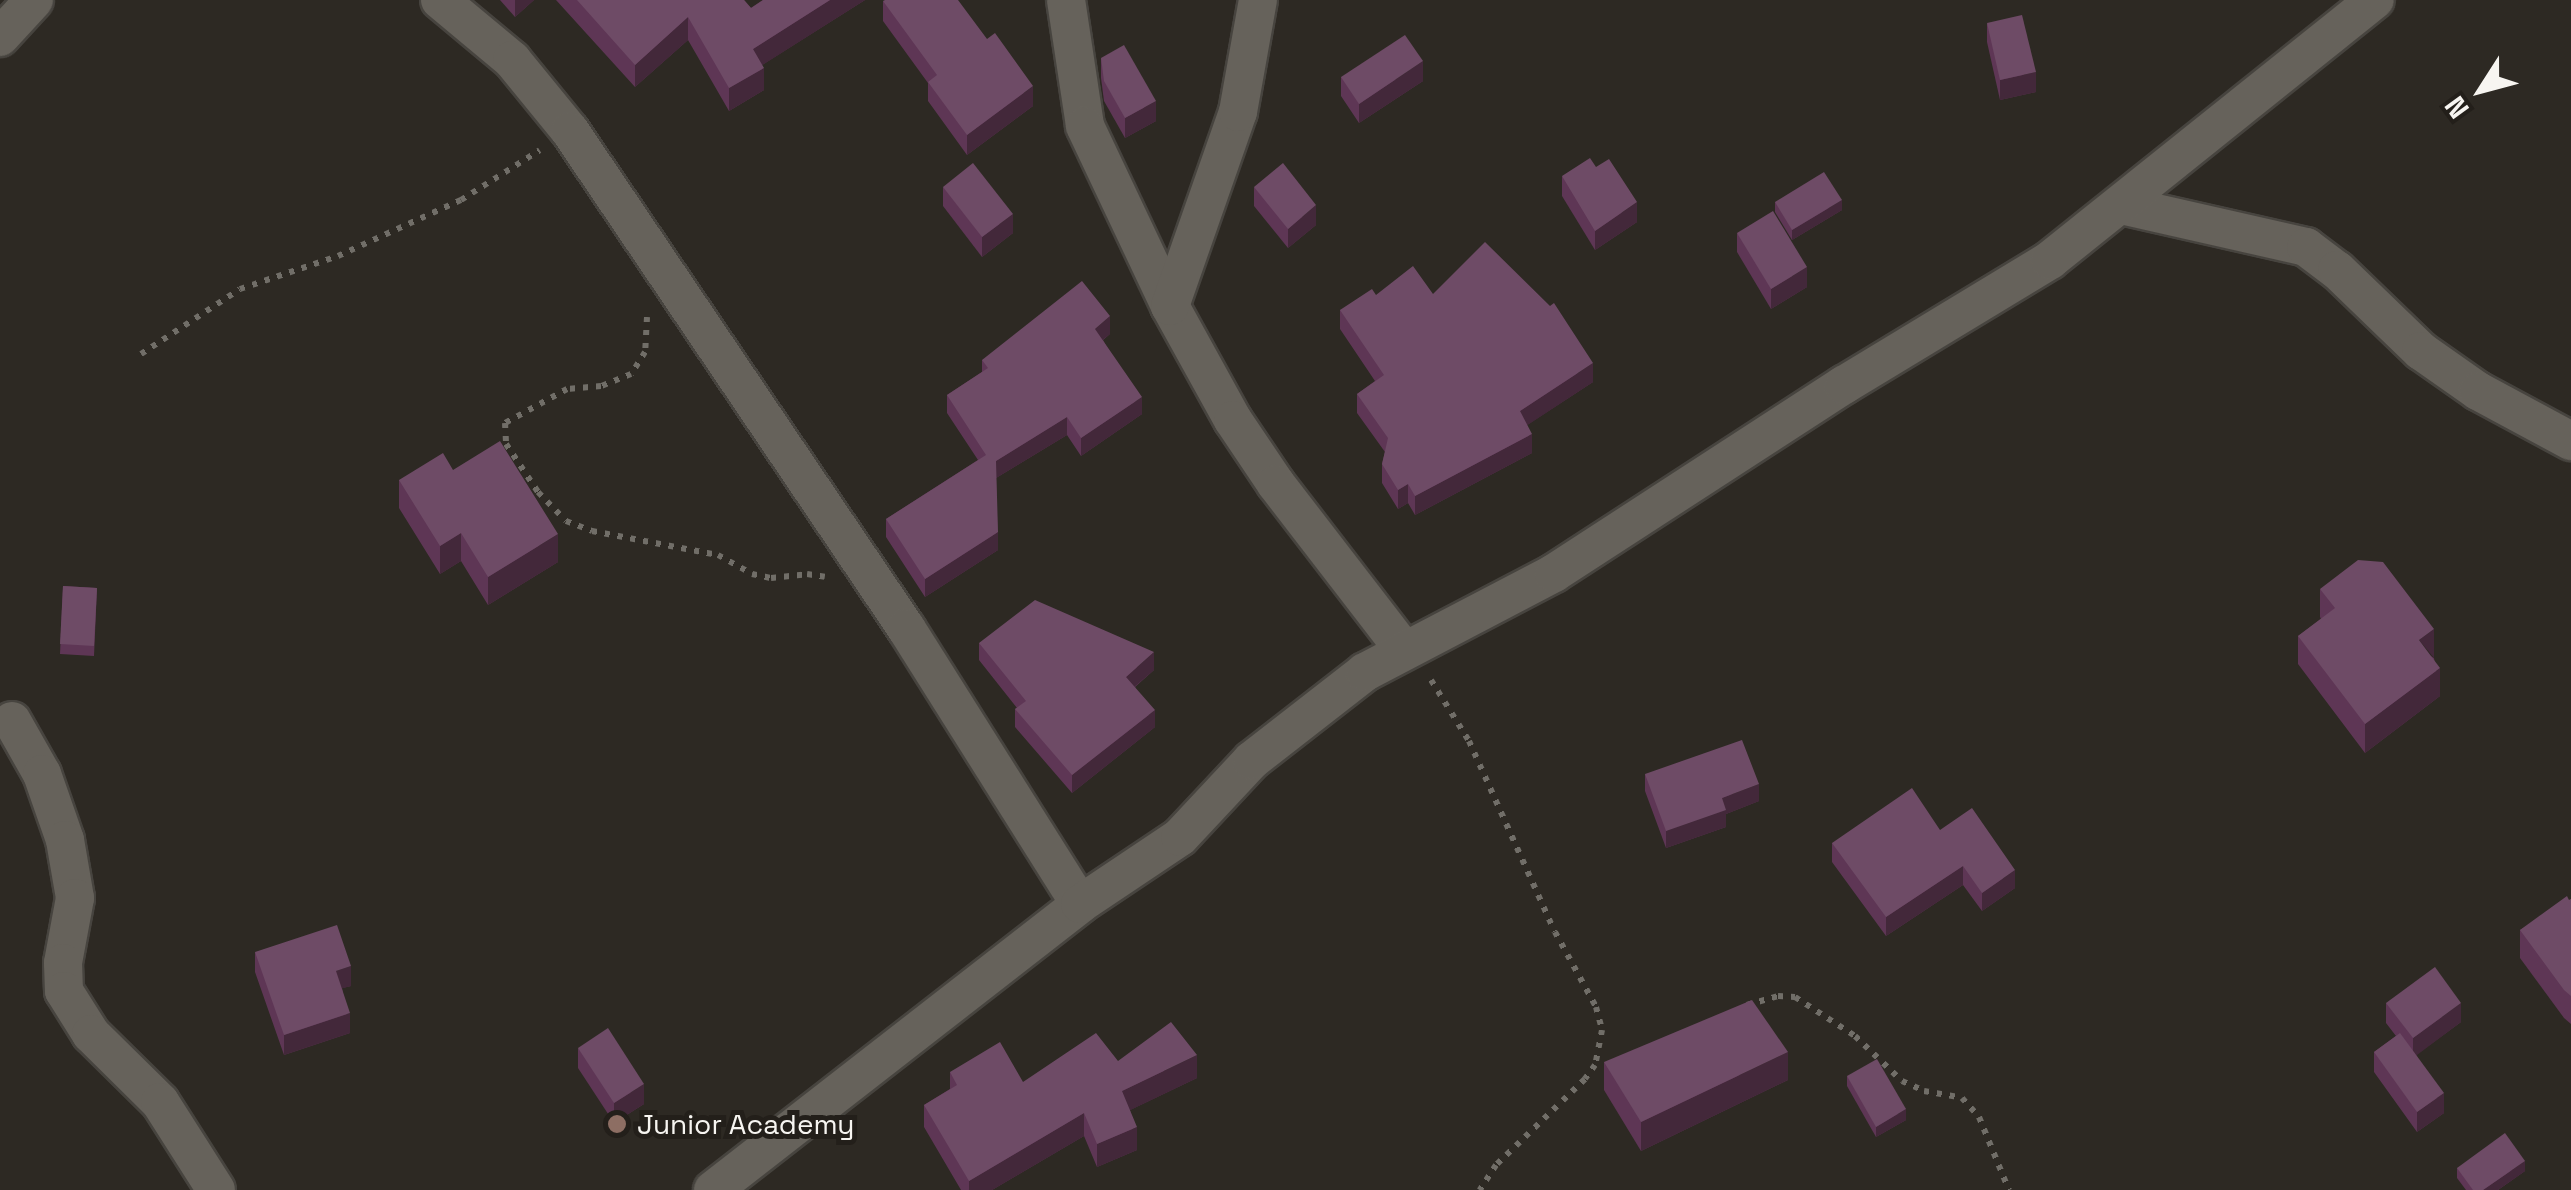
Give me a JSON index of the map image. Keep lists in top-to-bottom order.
{
  "places": ["Junior Academy"],
  "north": "bottom left"
}
